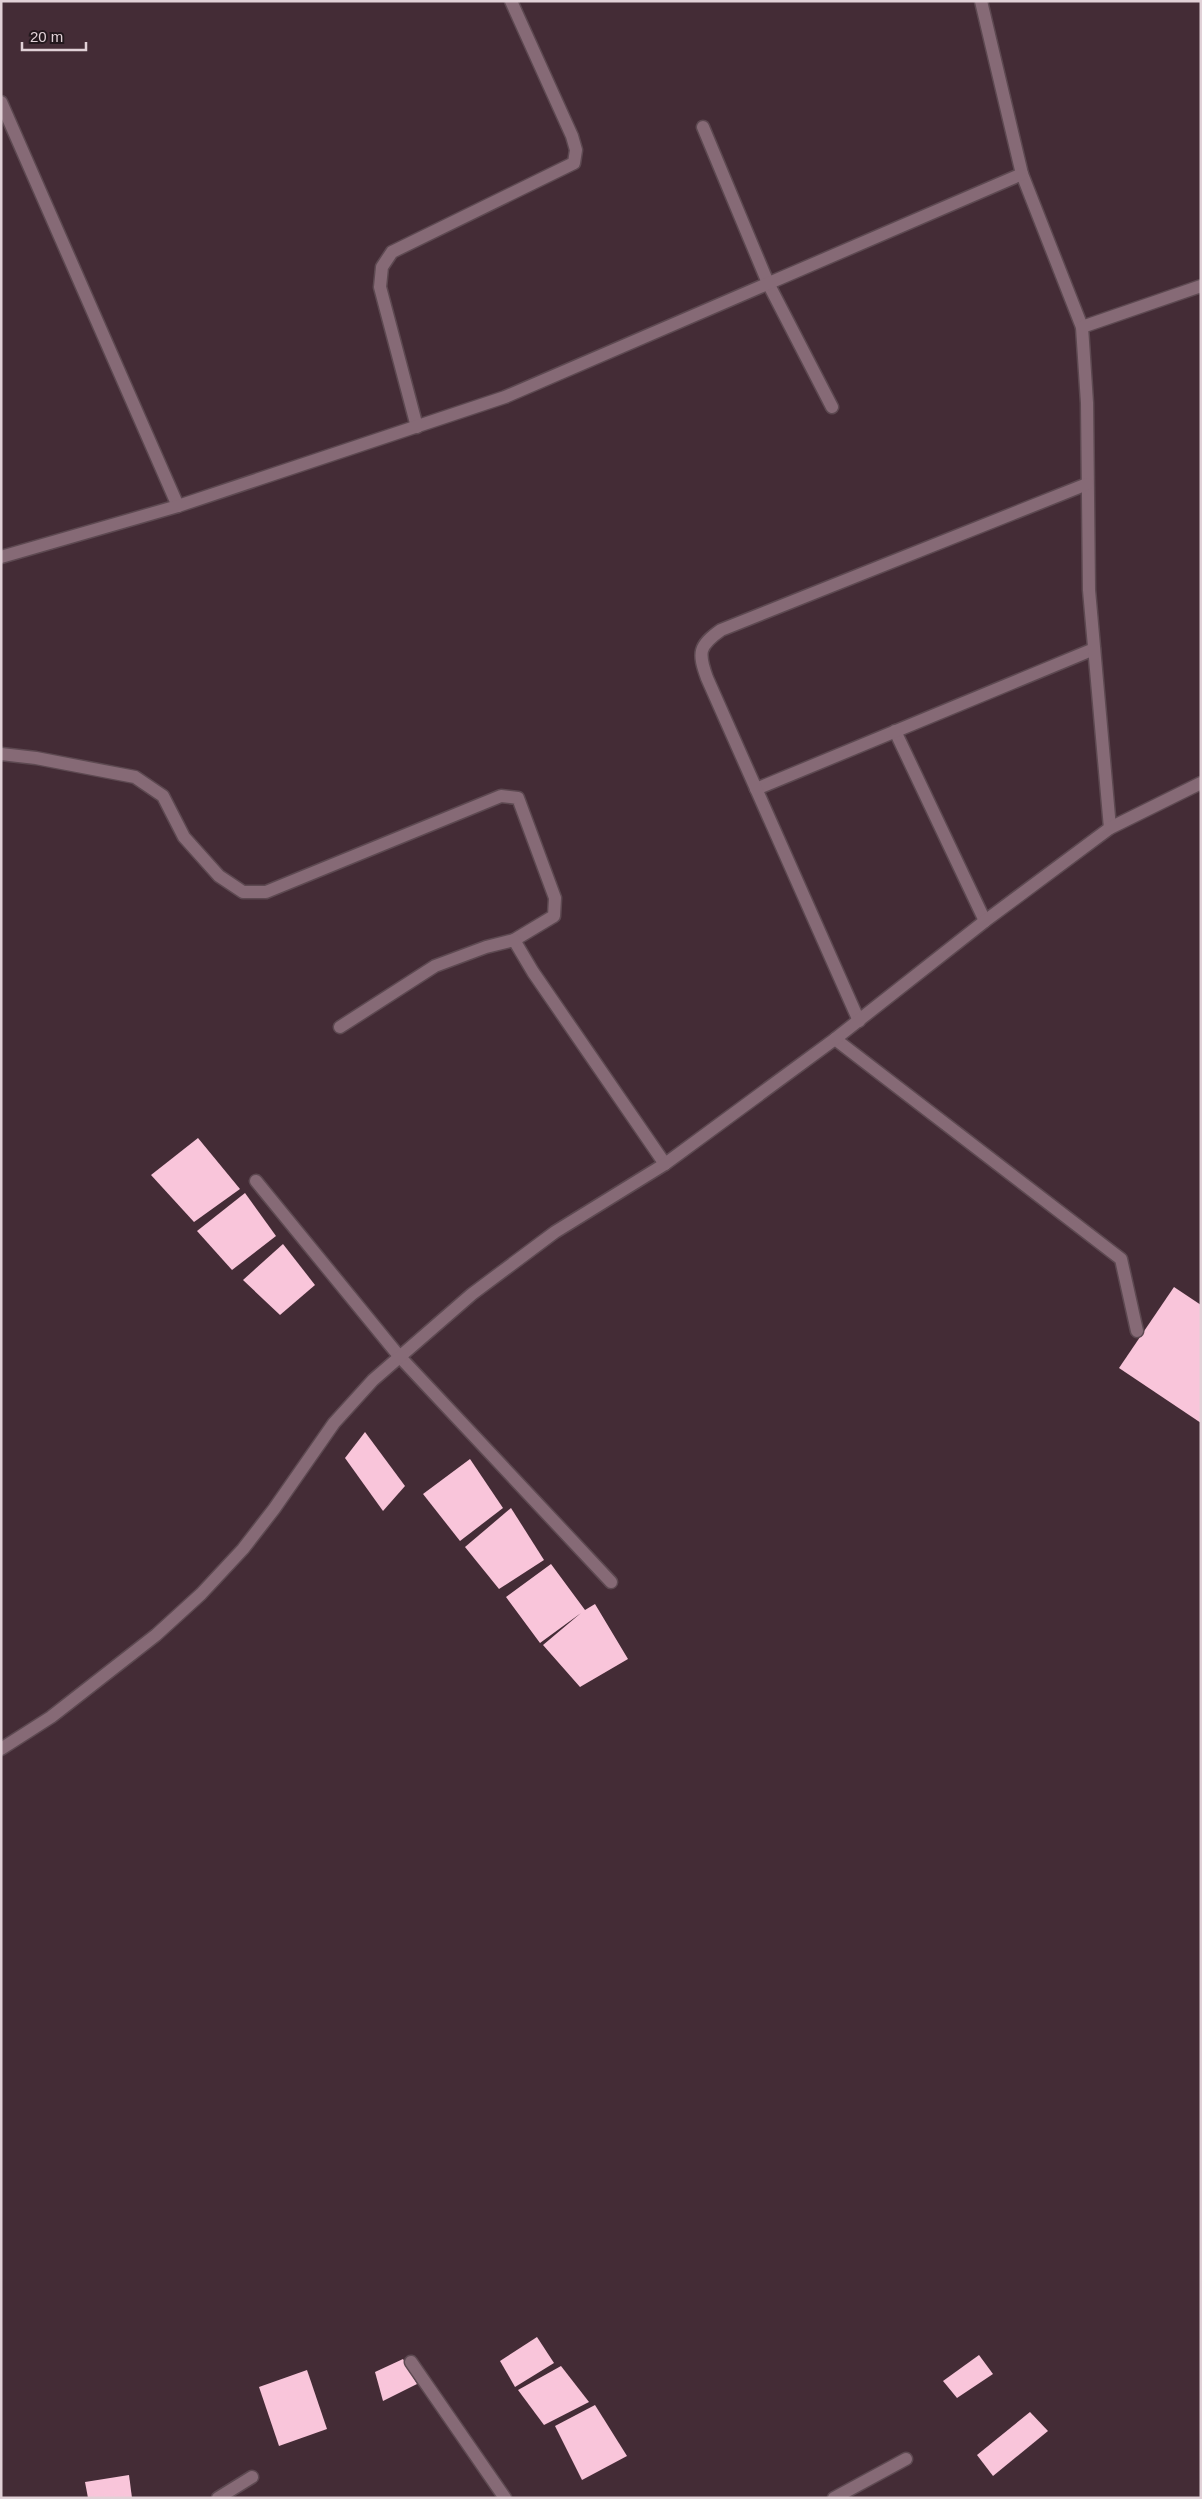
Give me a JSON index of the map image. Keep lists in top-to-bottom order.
{
  "scale_bar": "20 m"
}
